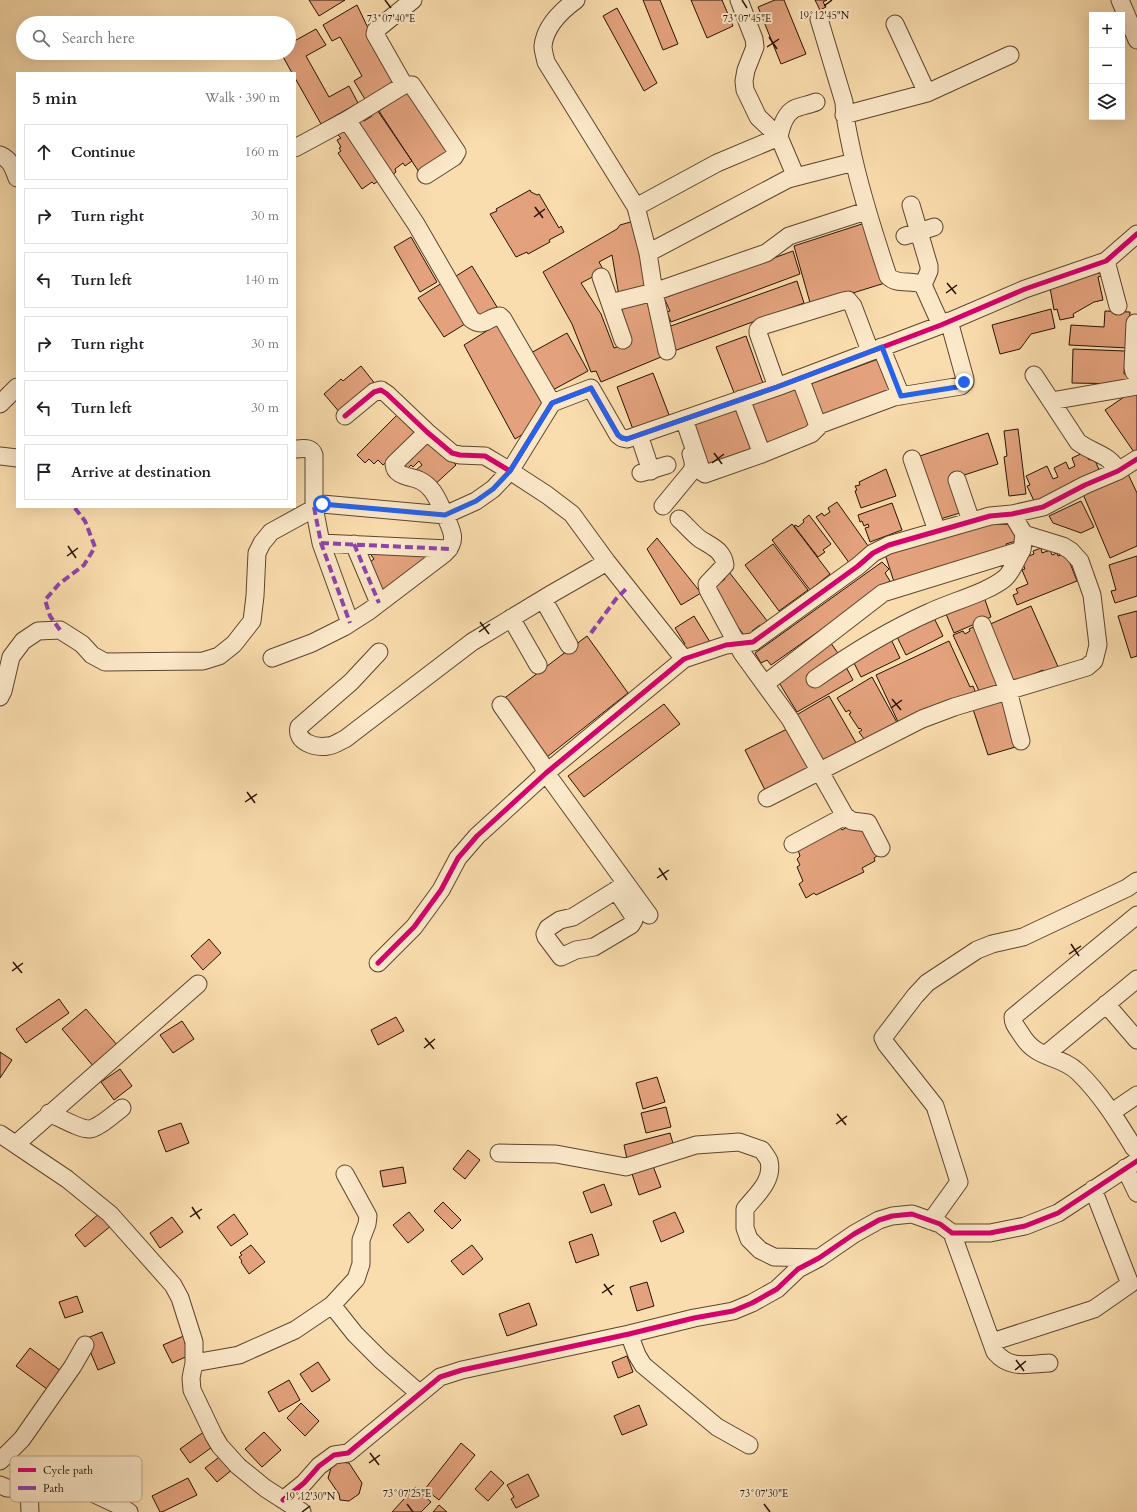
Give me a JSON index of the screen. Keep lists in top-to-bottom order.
{
  "legend": ["Cycle path", "Path"],
  "page": {
    "map_buttons": ["+", "−"],
    "search": "Search here",
    "heading": ["5 min", "Walk · 390 m"],
    "list": [
      ["Continue", "160 m"],
      ["Turn right", "30 m"],
      ["Turn left", "140 m"],
      ["Turn right", "30 m"],
      ["Turn left", "30 m"],
      "Arrive at destination"
    ]
  },
  "coordinates": [
    "19°12'45\"N",
    "73°07'40\"E",
    "73°07'45\"E",
    "73°07'25\"E",
    "73°07'30\"E",
    "19°12'30\"N"
  ]
}
